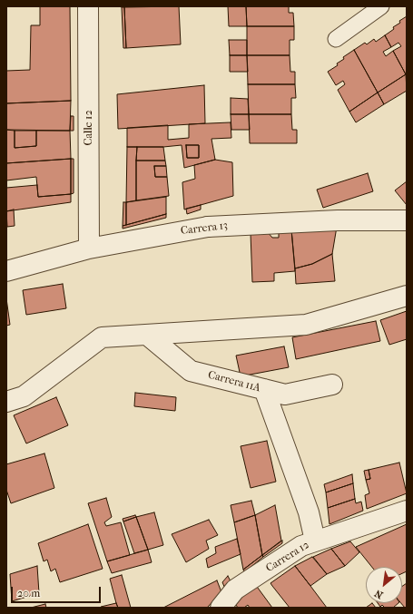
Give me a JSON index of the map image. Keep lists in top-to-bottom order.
{
  "streets": {
    "street": [
      "Calle 12",
      "Carrera 13",
      "Carrera 11A",
      "Carrera 12"
    ]
  },
  "crossings": [
    ["Calle 12", "Carrera 13"],
    ["Carrera 11A", "Carrera 12"]
  ],
  "scale_bar": "20 m",
  "north": "bottom left"
}
